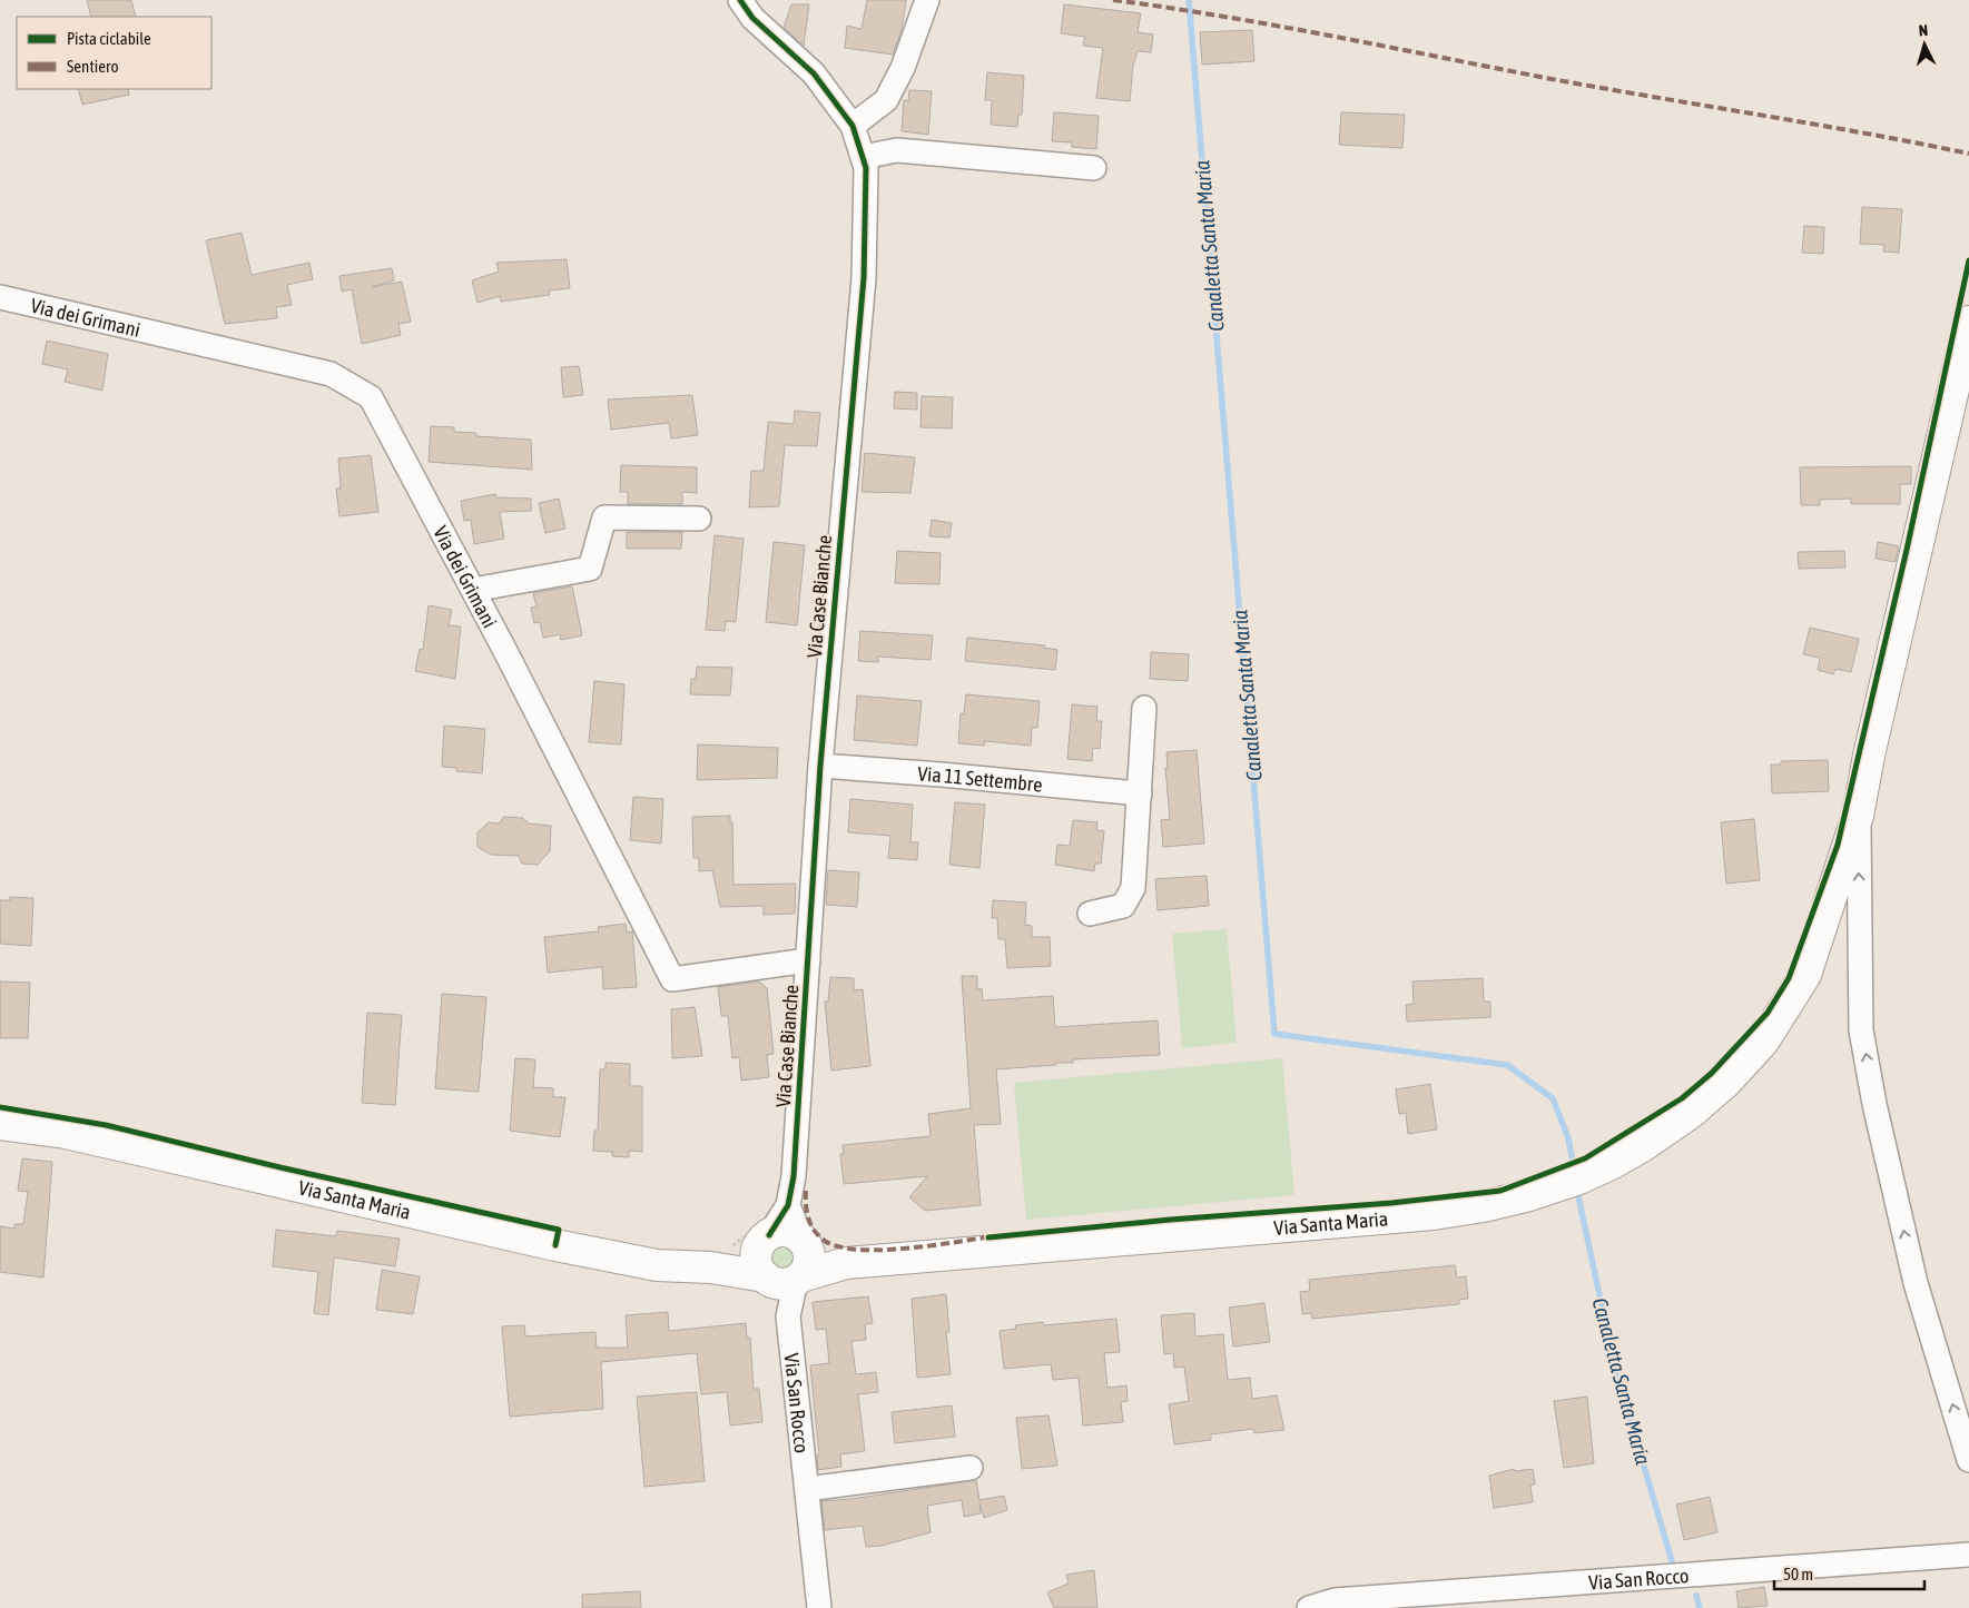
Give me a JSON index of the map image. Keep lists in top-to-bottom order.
{
  "streets": {
    "main road": ["Via Santa Maria"],
    "street": [
      "Via dei Grimani",
      "Via Case Bianche",
      "Via 11 Settembre",
      "Via San Rocco"
    ]
  },
  "crossings": [
    ["Via dei Grimani", "Via Case Bianche"],
    ["Via Case Bianche", "Via 11 Settembre"],
    ["Via Case Bianche", "Via Santa Maria"],
    ["Via Case Bianche", "Via San Rocco"],
    ["Via Santa Maria", "Via San Rocco"]
  ],
  "water": ["Canaletta Santa Maria"],
  "legend": ["Pista ciclabile", "Sentiero"],
  "scale_bar": "50 m",
  "north": "top"
}
